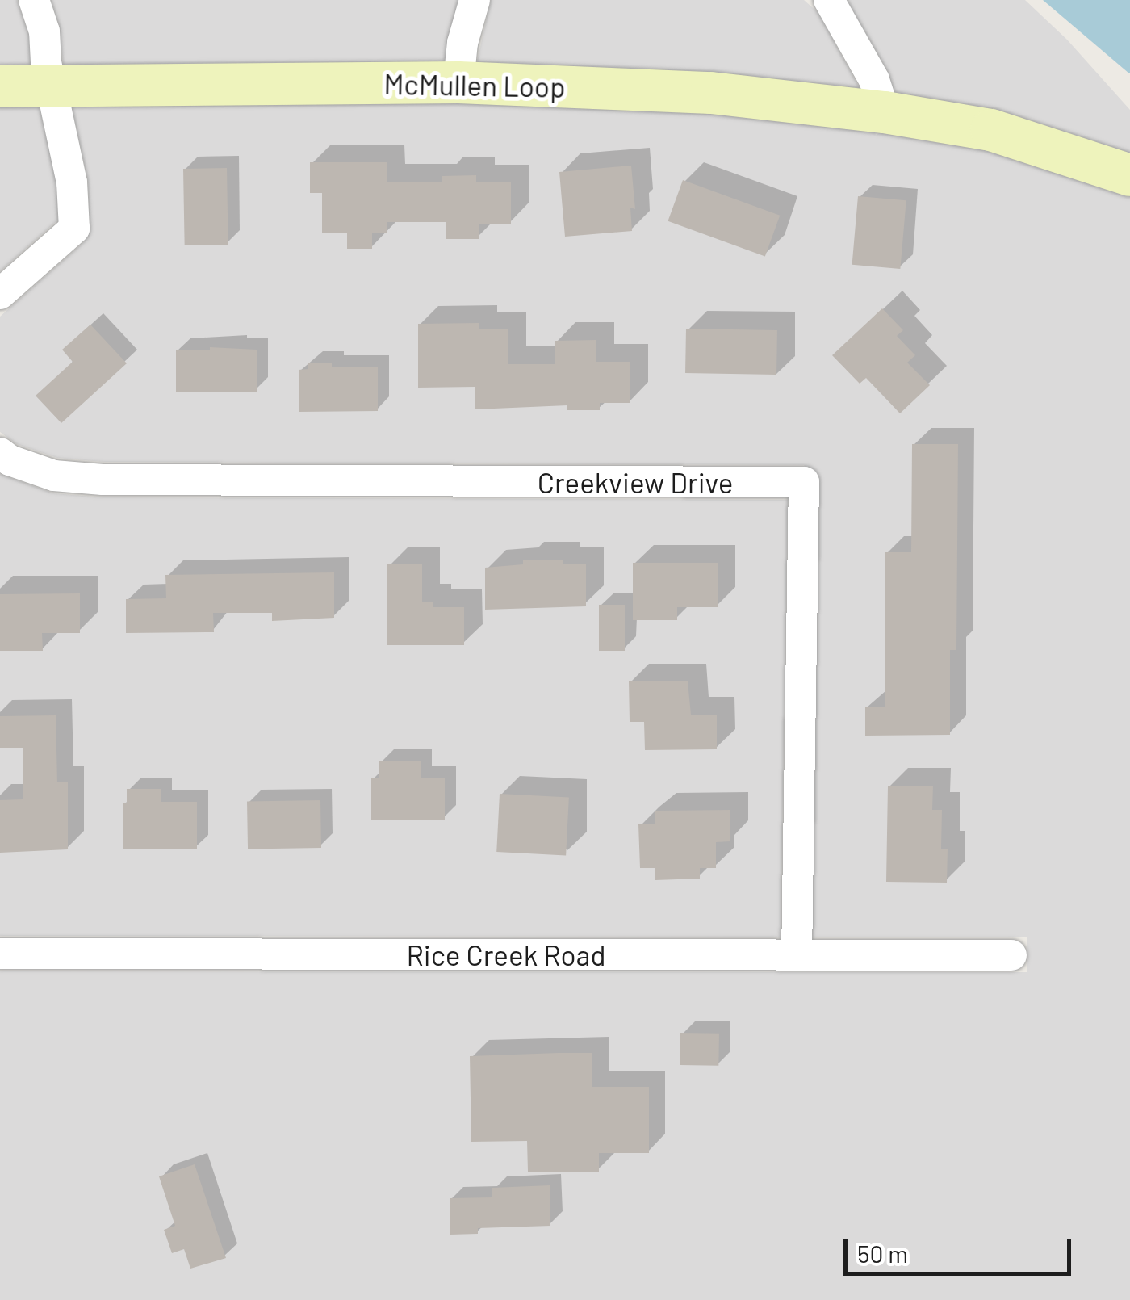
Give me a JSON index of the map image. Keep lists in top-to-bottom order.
{
  "streets": {
    "street": ["McMullen Loop", "Creekview Drive", "Rice Creek Road"]
  },
  "crossings": [
    ["Creekview Drive", "Rice Creek Road"]
  ],
  "scale_bar": "50 m"
}
